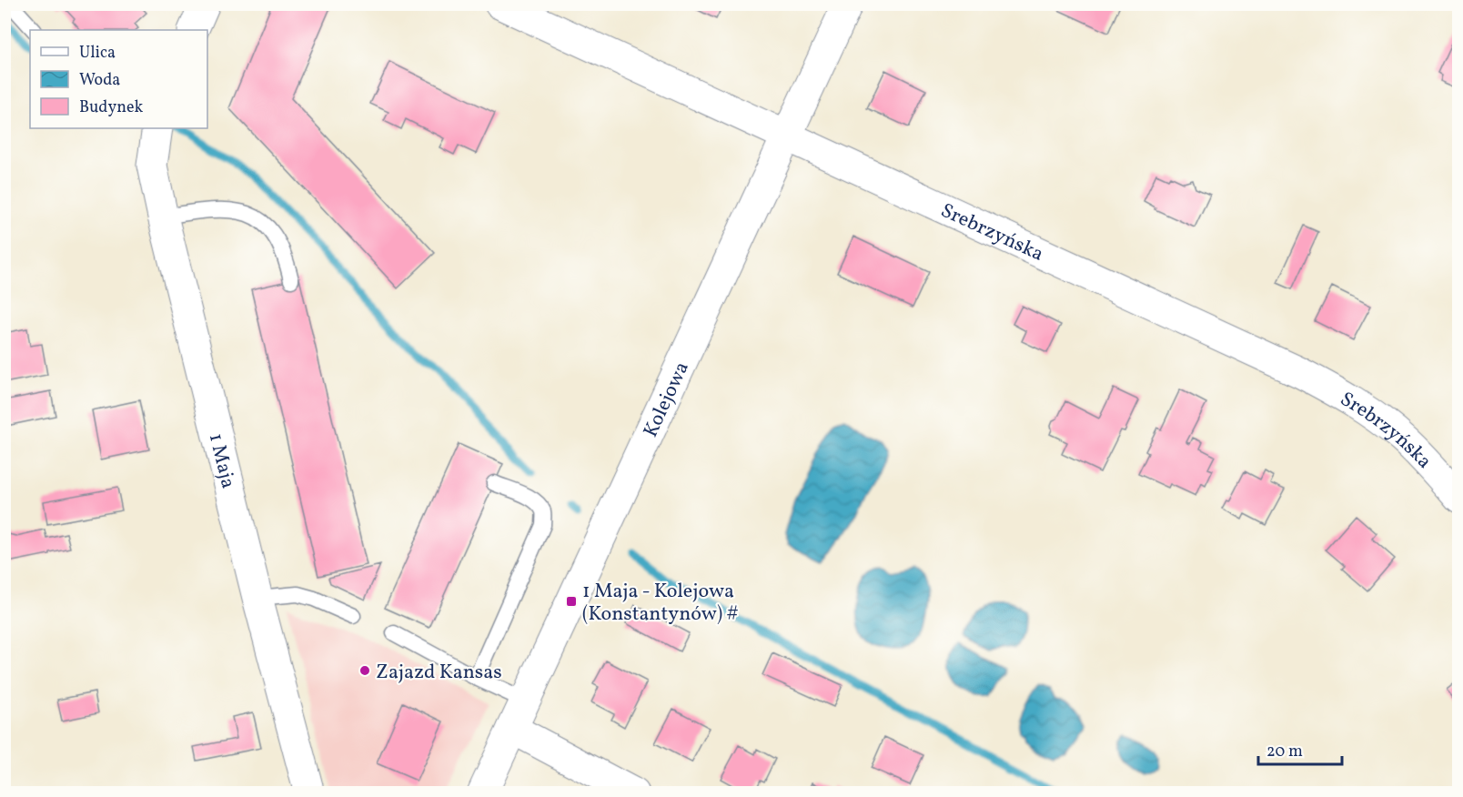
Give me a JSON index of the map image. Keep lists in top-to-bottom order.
{
  "streets": {
    "street": ["Srebrzyńska", "Kolejowa", "1 Maja"]
  },
  "crossings": [
    ["Srebrzyńska", "Kolejowa"]
  ],
  "places": {
    "transit": ["1 Maja - Kolejowa (Konstantynów) #"],
    "other": ["Zajazd Kansas"]
  },
  "legend": ["Ulica", "Woda", "Budynek"],
  "scale_bar": "20 m"
}
